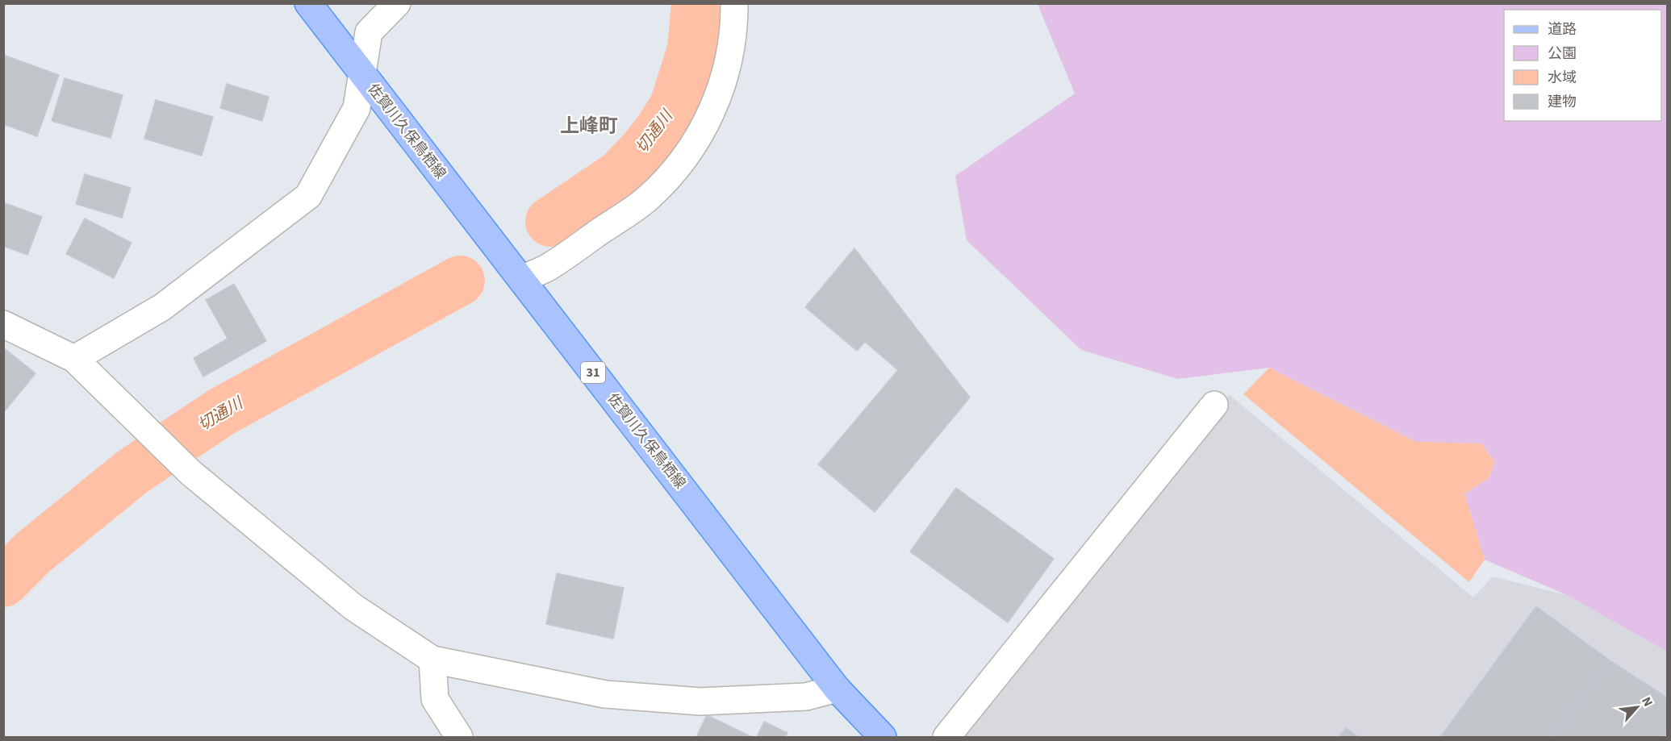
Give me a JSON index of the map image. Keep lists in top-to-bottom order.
{
  "streets": {
    "main road": ["佐賀川久保鳥栖線", "31"]
  },
  "districts": ["上峰町"],
  "water": ["切通川"],
  "legend": [
    "道路",
    "公園",
    "水域",
    "建物"
  ],
  "north": "top right"
}
